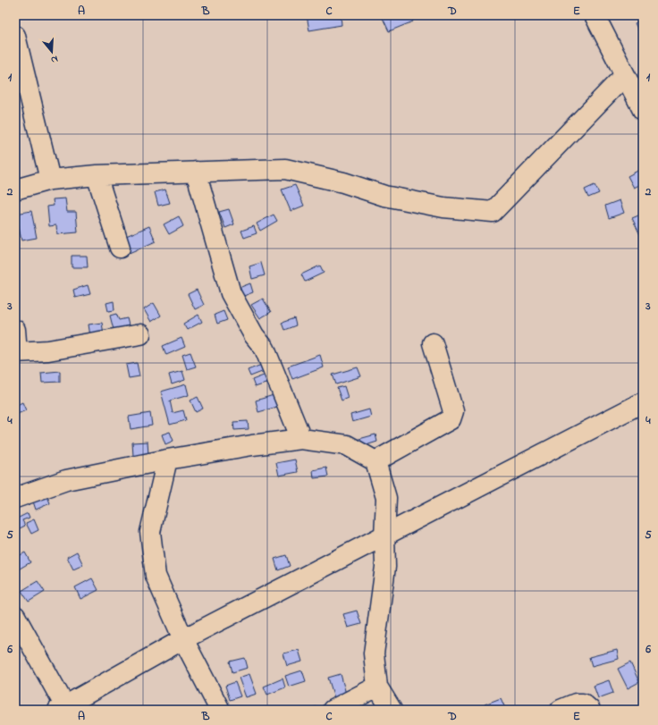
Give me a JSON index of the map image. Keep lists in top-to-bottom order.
{
  "north": "bottom",
  "grid": {
    "columns": [
      "A",
      "B",
      "C",
      "D",
      "E"
    ],
    "rows": [
      "1",
      "2",
      "3",
      "4",
      "5",
      "6"
    ]
  }
}
